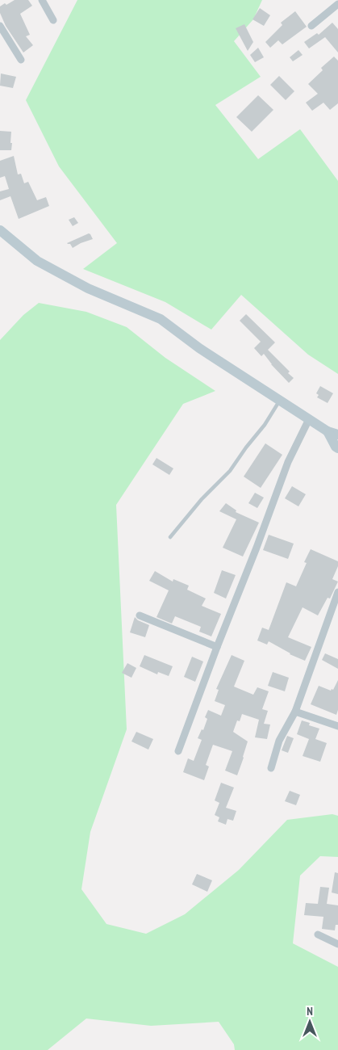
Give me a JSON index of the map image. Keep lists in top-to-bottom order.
{
  "north": "top"
}
